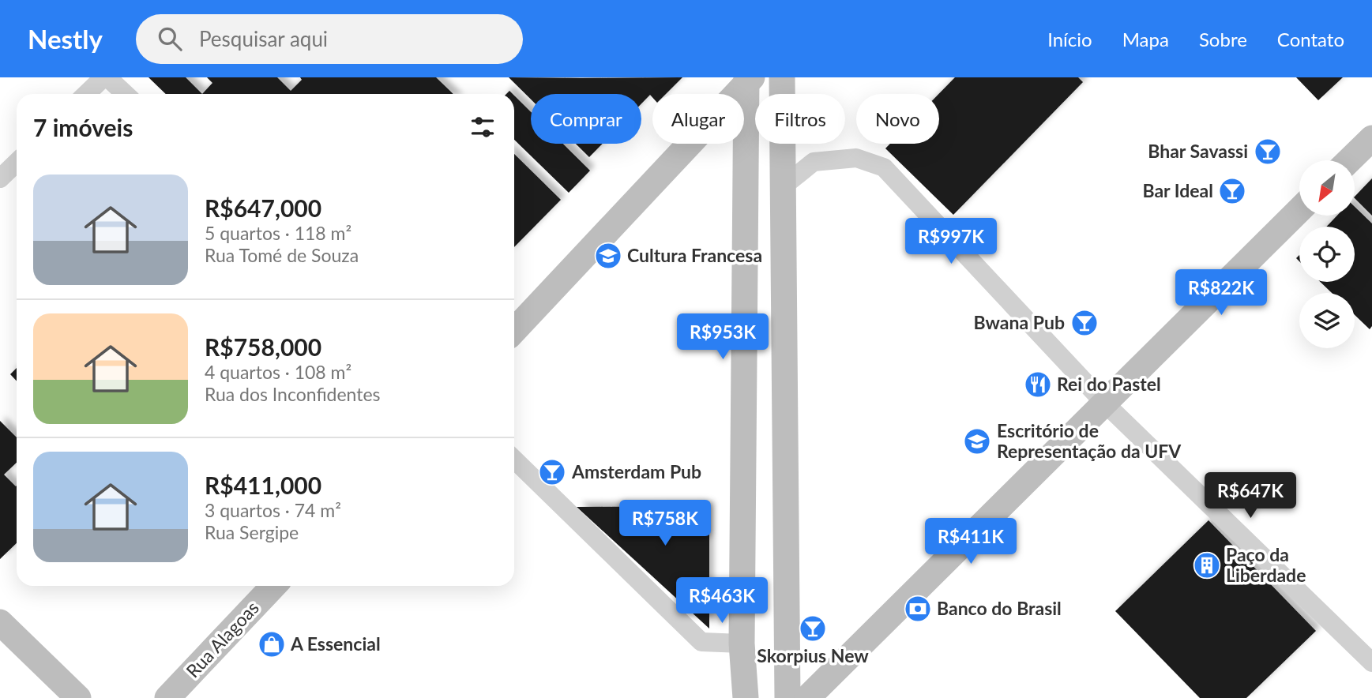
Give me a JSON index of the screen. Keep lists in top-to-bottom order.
{
  "streets": {
    "street": ["Rua Alagoas"]
  },
  "places": {
    "bar": [
      "Bhar Savassi",
      "Bar Ideal",
      "Bwana Pub",
      "Amsterdam Pub",
      "Skorpius New"
    ],
    "school or university": ["Cultura Francesa", "Escritório de Representação da UFV"],
    "restaurant": ["Rei do Pastel"],
    "building": ["Paço da Liberdade"],
    "bank": ["Banco do Brasil"],
    "shop": ["A Essencial"]
  },
  "north": "bottom left",
  "page": {
    "header": "Nestly",
    "search": "Pesquisar aqui",
    "nav": [
      "Início",
      "Mapa",
      "Sobre",
      "Contato"
    ],
    "chip": [
      "Comprar",
      "Alugar",
      "Filtros",
      "Novo"
    ],
    "heading": "7 imóveis",
    "list": [
      {
        "name": "R$647,000",
        "note": "5 quartos · 118 m² · Rua Tomé de Souza"
      },
      {
        "name": "R$758,000",
        "note": "4 quartos · 108 m² · Rua dos Inconfidentes"
      },
      {
        "name": "R$411,000",
        "note": "3 quartos · 74 m² · Rua Sergipe"
      }
    ],
    "price": [
      "R$997K",
      "R$822K",
      "R$953K",
      "R$647K",
      "R$758K",
      "R$411K",
      "R$463K"
    ]
  }
}
